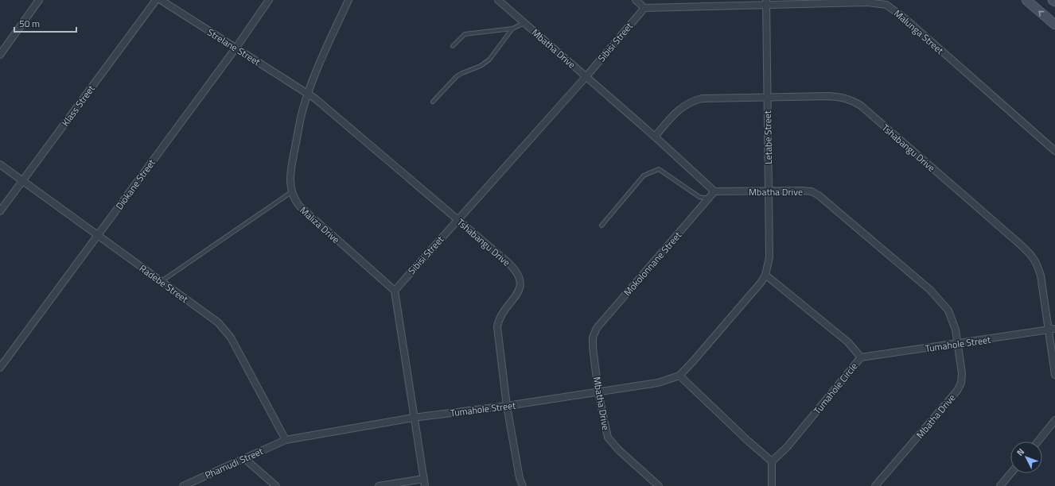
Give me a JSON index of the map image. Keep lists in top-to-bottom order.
{
  "streets": {
    "street": [
      "Malunga Street",
      "Sibisi Street",
      "Strelane Street",
      "Mbatha Drive",
      "Klass Street",
      "Letabe Street",
      "Tshabangu Drive",
      "Diokane Street",
      "Maliza Drive",
      "Mokolonnane Street",
      "Radebe Street",
      "Tumahole Street",
      "Tumahole Circle",
      "Phamudi Street"
    ]
  },
  "crossings": [
    ["Malunga Street", "Sibisi Street"],
    ["Malunga Street", "Letabe Street"],
    ["Sibisi Street", "Mbatha Drive"],
    ["Sibisi Street", "Tshabangu Drive"],
    ["Sibisi Street", "Maliza Drive"],
    ["Strelane Street", "Tshabangu Drive"],
    ["Strelane Street", "Diokane Street"],
    ["Strelane Street", "Maliza Drive"],
    ["Mbatha Drive", "Letabe Street"],
    ["Mbatha Drive", "Tshabangu Drive"],
    ["Mbatha Drive", "Mokolonnane Street"],
    ["Mbatha Drive", "Tumahole Street"],
    ["Klass Street", "Radebe Street"],
    ["Letabe Street", "Tshabangu Drive"],
    ["Letabe Street", "Tumahole Circle"],
    ["Tshabangu Drive", "Maliza Drive"],
    ["Tshabangu Drive", "Tumahole Street"],
    ["Diokane Street", "Radebe Street"],
    ["Radebe Street", "Tumahole Street"],
    ["Radebe Street", "Phamudi Street"],
    ["Tumahole Street", "Tumahole Circle"],
    ["Tumahole Street", "Phamudi Street"]
  ],
  "scale_bar": "50 m",
  "north": "top left"
}
